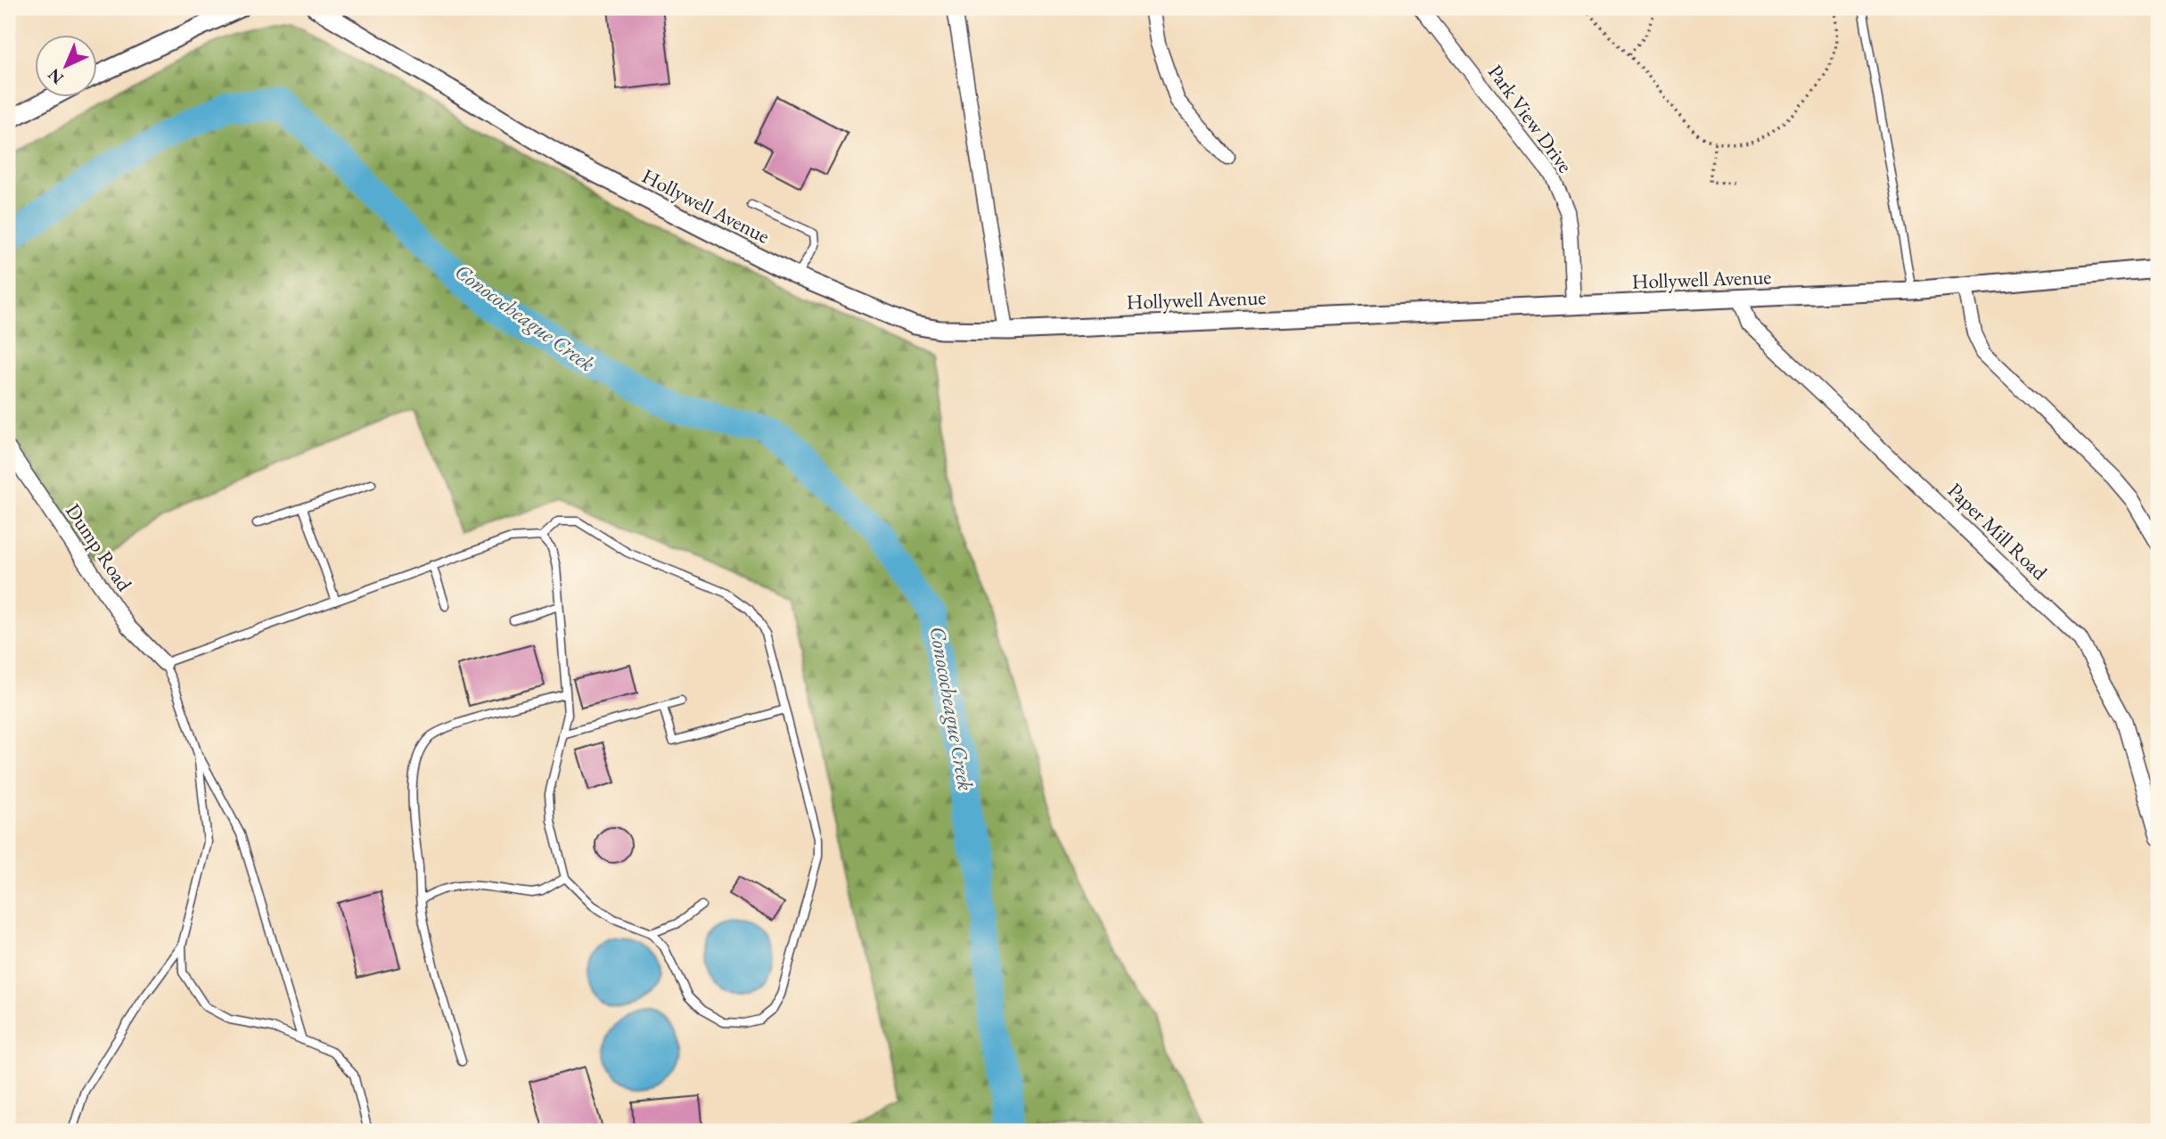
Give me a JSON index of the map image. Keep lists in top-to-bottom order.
{
  "streets": {
    "street": [
      "Park View Drive",
      "Hollywell Avenue",
      "Paper Mill Road",
      "Dump Road"
    ]
  },
  "crossings": [
    ["Park View Drive", "Hollywell Avenue"],
    ["Hollywell Avenue", "Paper Mill Road"]
  ],
  "water": ["Conococheague Creek"],
  "north": "bottom left"
}
